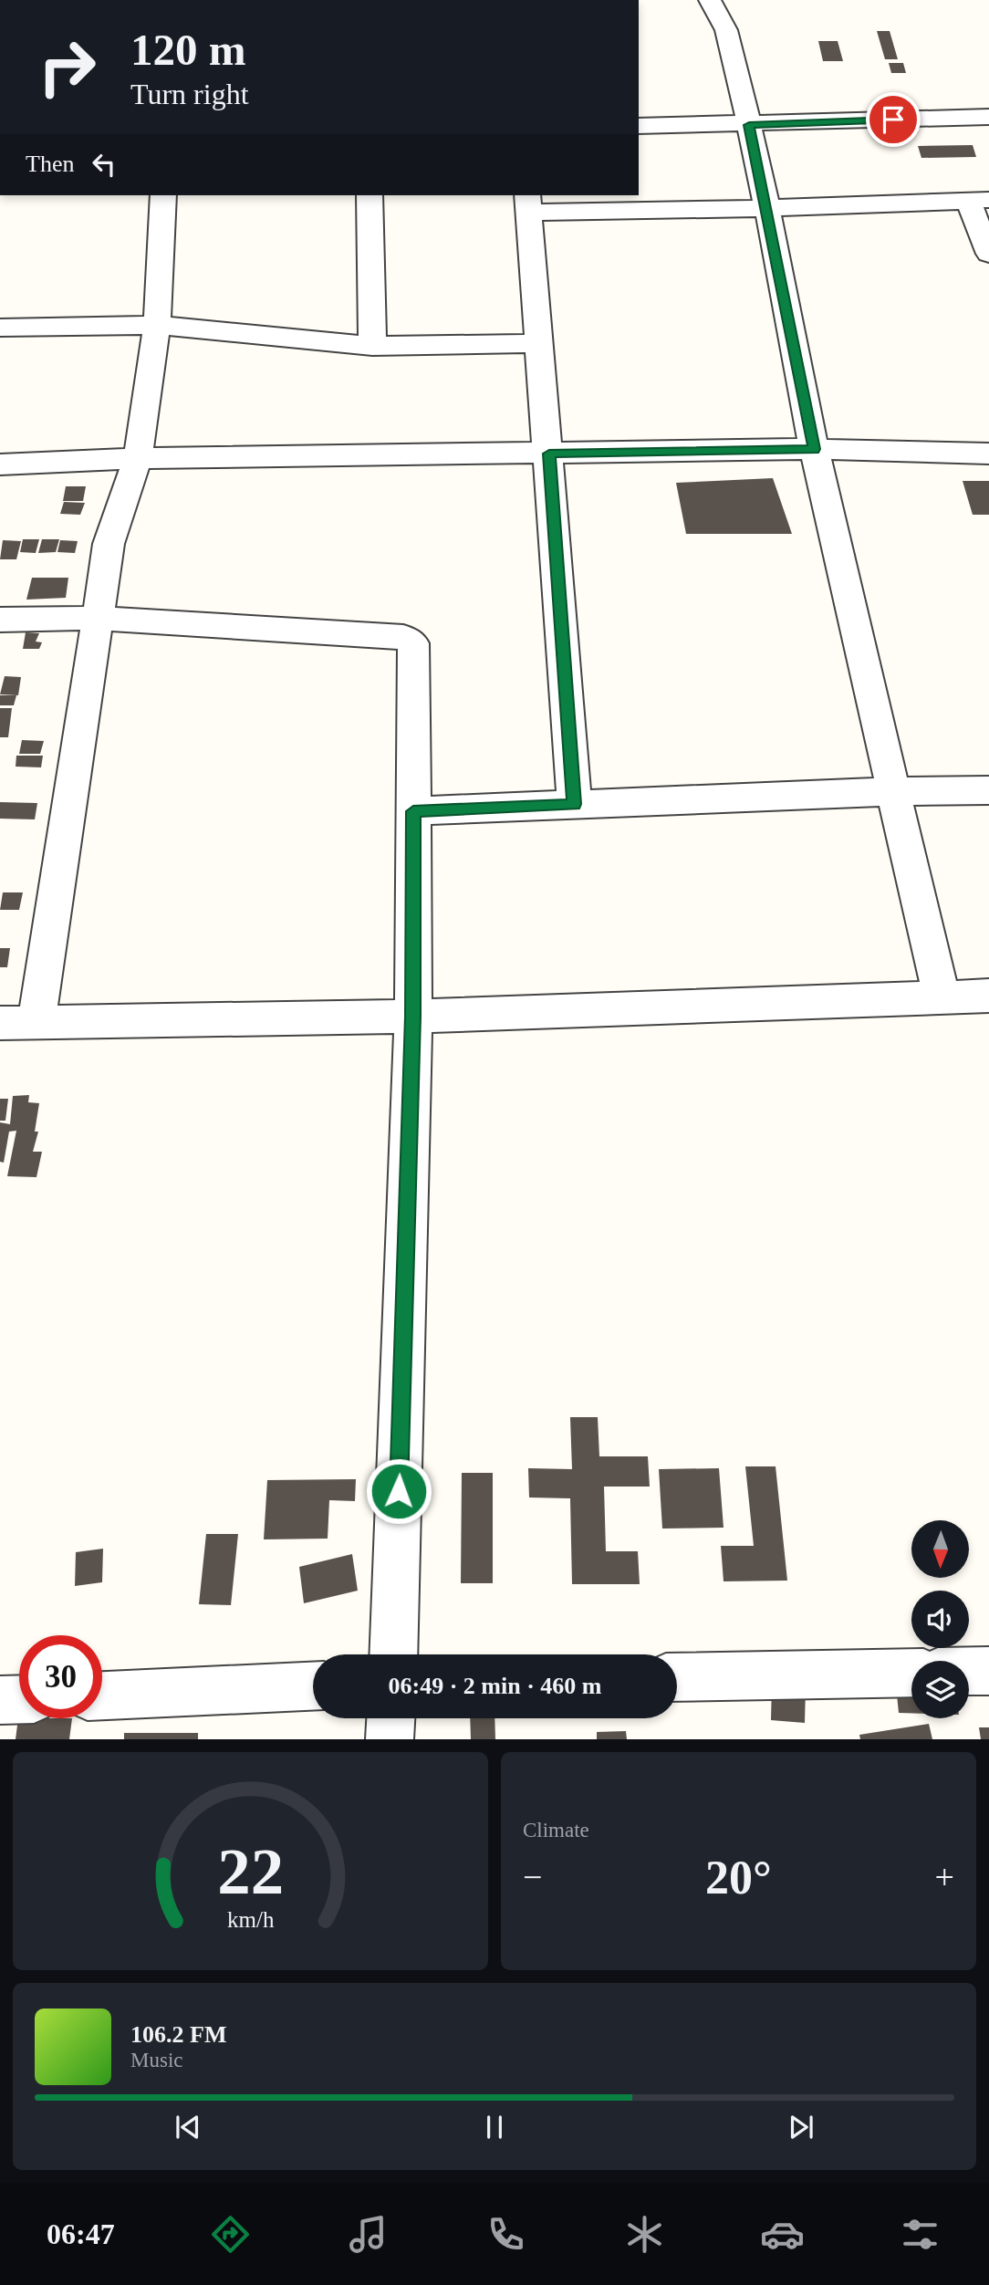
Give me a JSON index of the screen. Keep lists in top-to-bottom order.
{
  "north": "bottom",
  "page": {
    "turn": ["120 m", "Turn right"],
    "then": "Then",
    "limit": "30",
    "trip": "06:49 · 2 min · 460 m",
    "tile": "Climate",
    "heat": ["−", "20°", "+"],
    "song": ["106.2 FM", "Music"],
    "tabs": "06:47",
    "gauge": ["22", "km/h"]
  }
}
